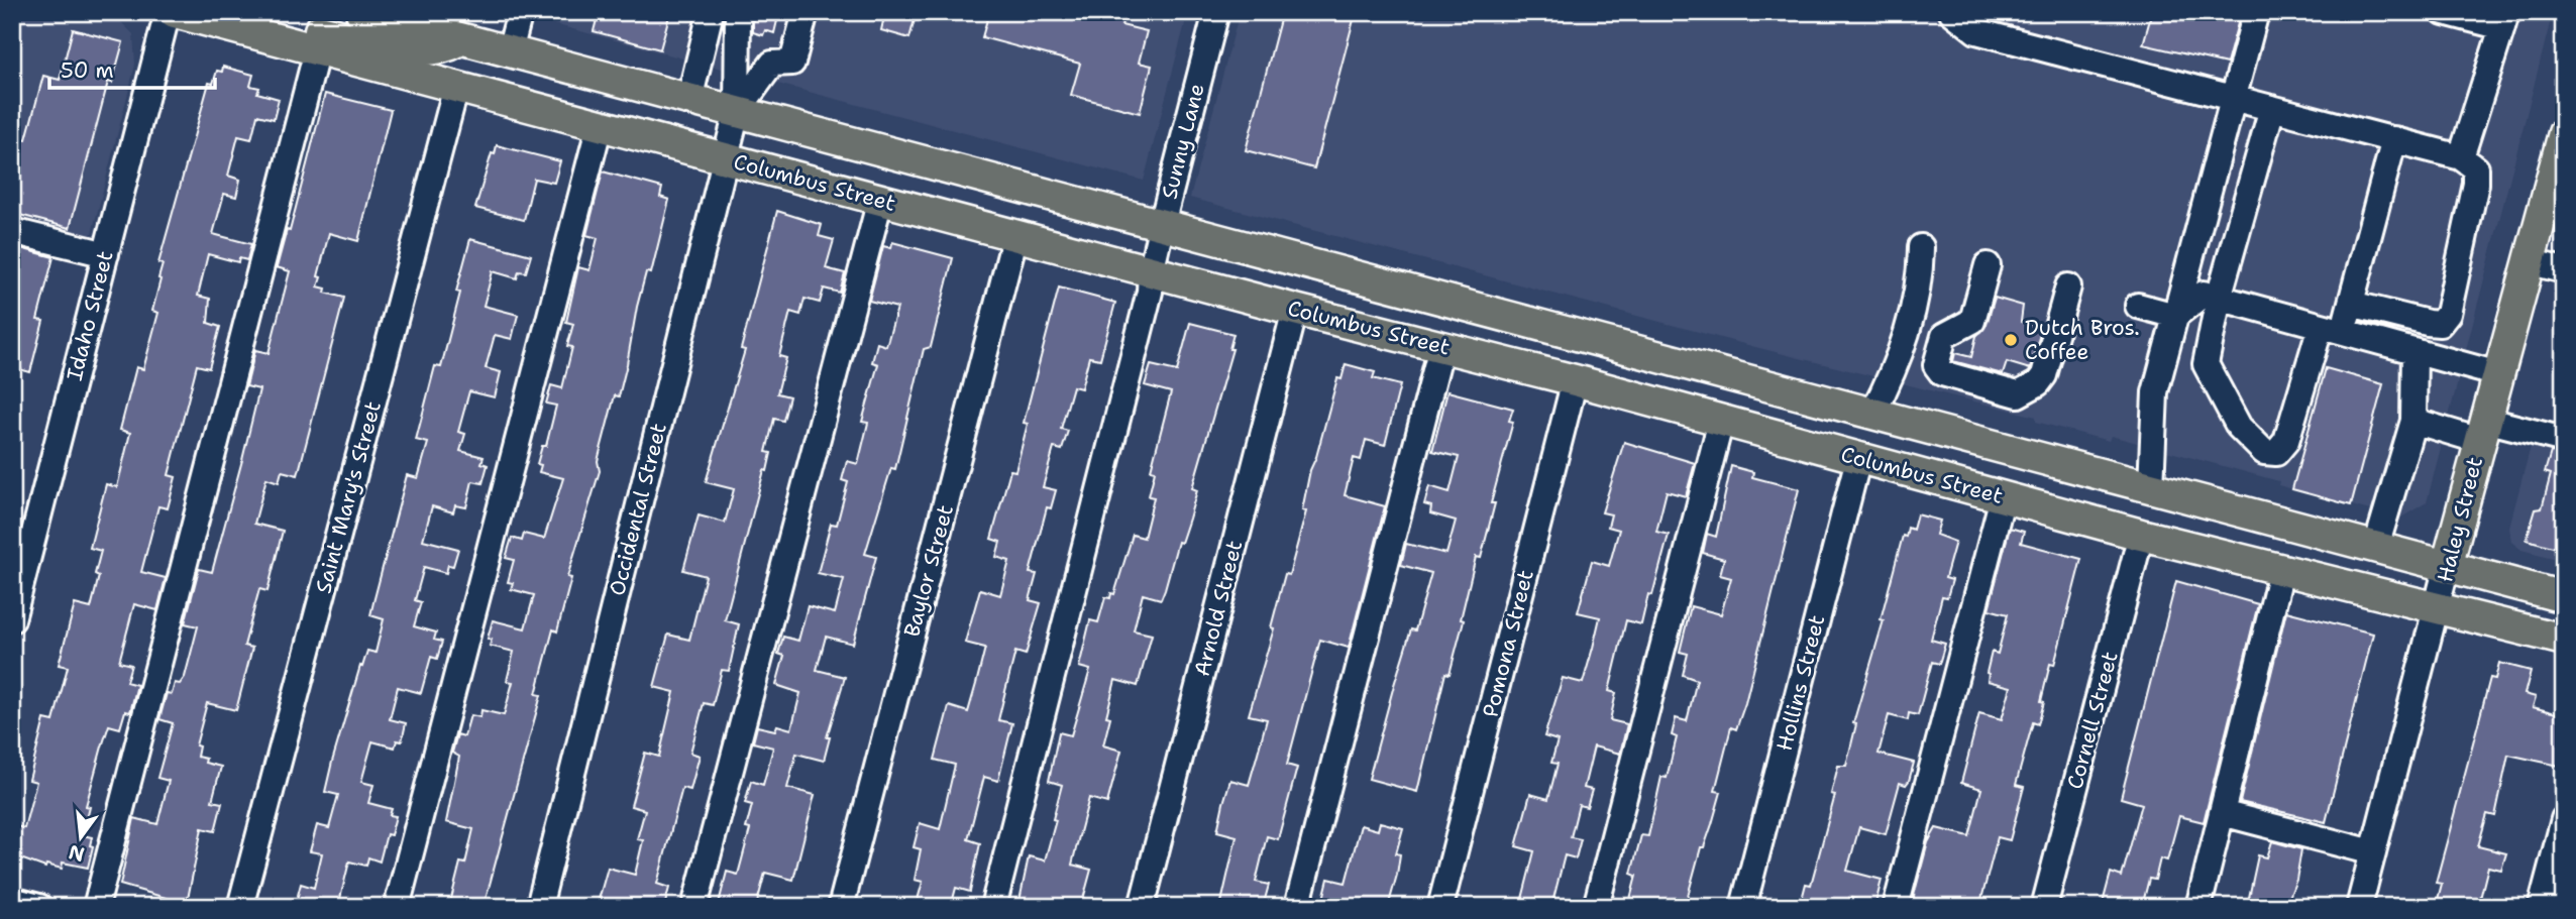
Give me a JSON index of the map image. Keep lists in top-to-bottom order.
{
  "streets": {
    "main road": ["Columbus Street", "Haley Street"],
    "street": [
      "Sunny Lane",
      "Idaho Street",
      "Saint Mary's Street",
      "Occidental Street",
      "Baylor Street",
      "Arnold Street",
      "Pomona Street",
      "Hollins Street",
      "Cornell Street"
    ]
  },
  "crossings": [
    ["Sunny Lane", "Columbus Street"],
    ["Columbus Street", "Saint Mary's Street"],
    ["Columbus Street", "Occidental Street"],
    ["Columbus Street", "Haley Street"],
    ["Columbus Street", "Baylor Street"],
    ["Columbus Street", "Arnold Street"],
    ["Columbus Street", "Pomona Street"],
    ["Columbus Street", "Hollins Street"],
    ["Columbus Street", "Cornell Street"]
  ],
  "places": ["Dutch Bros. Coffee"],
  "scale_bar": "50 m",
  "north": "bottom"
}
